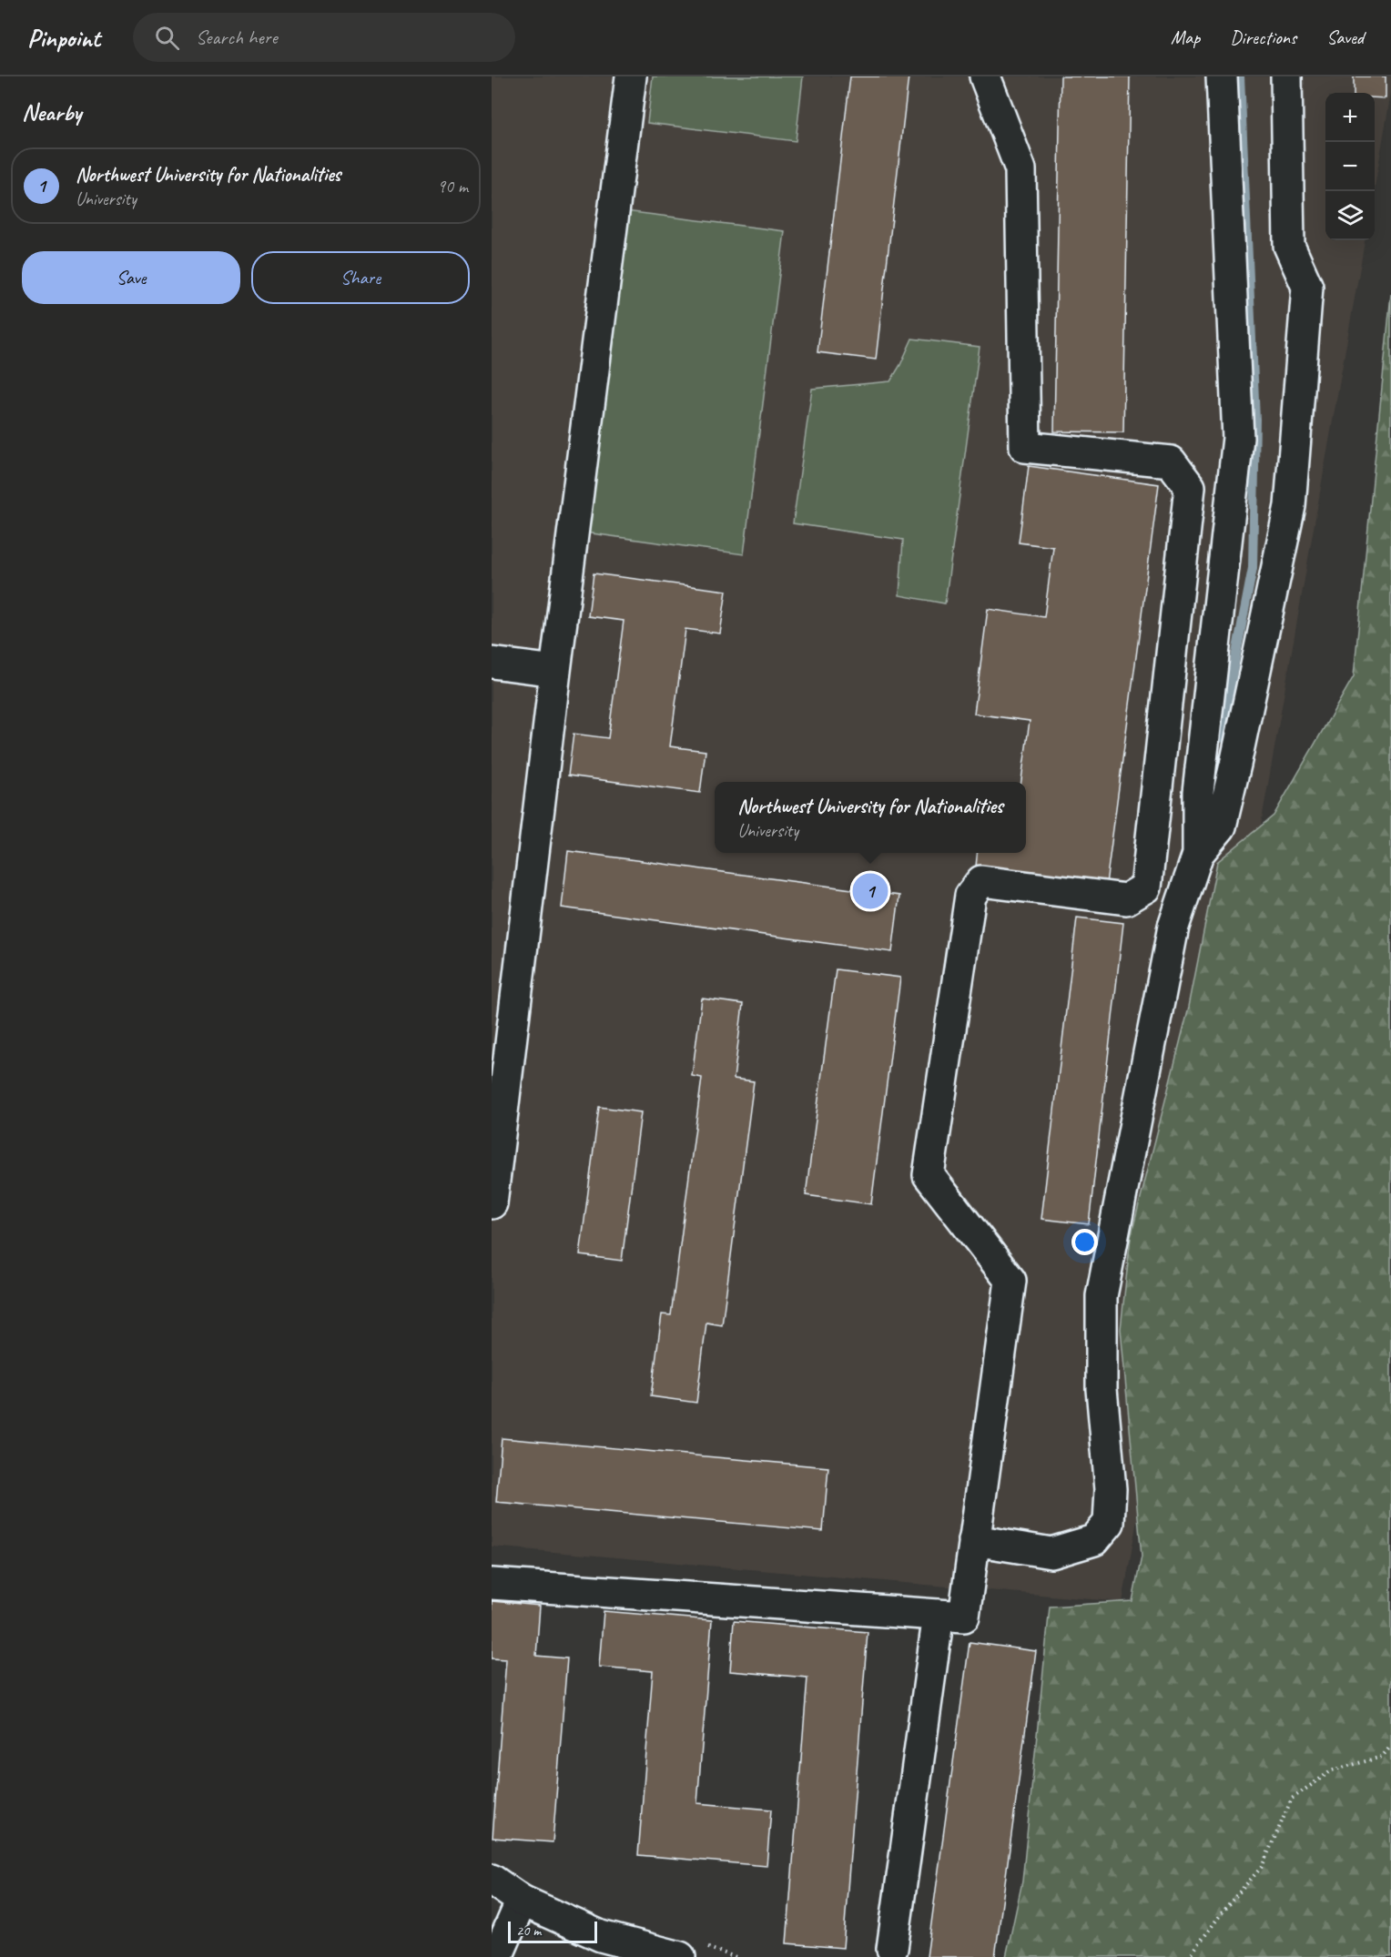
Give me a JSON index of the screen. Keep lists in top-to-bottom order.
{
  "scale_bar": "20 m",
  "page": {
    "header": "Pinpoint",
    "search": "Search here",
    "nav": ["Map", "Directions", "Saved"],
    "heading": "Nearby",
    "map_buttons": ["+", "−"],
    "list": [
      {
        "mark": "1",
        "name": "Northwest University for Nationalities",
        "note": "University",
        "value": "90 m"
      }
    ],
    "buttons": ["Save", "Share"],
    "popup": ["Northwest University for Nationalities", "University"],
    "pins": "1",
    "scale": "20 m"
  }
}
